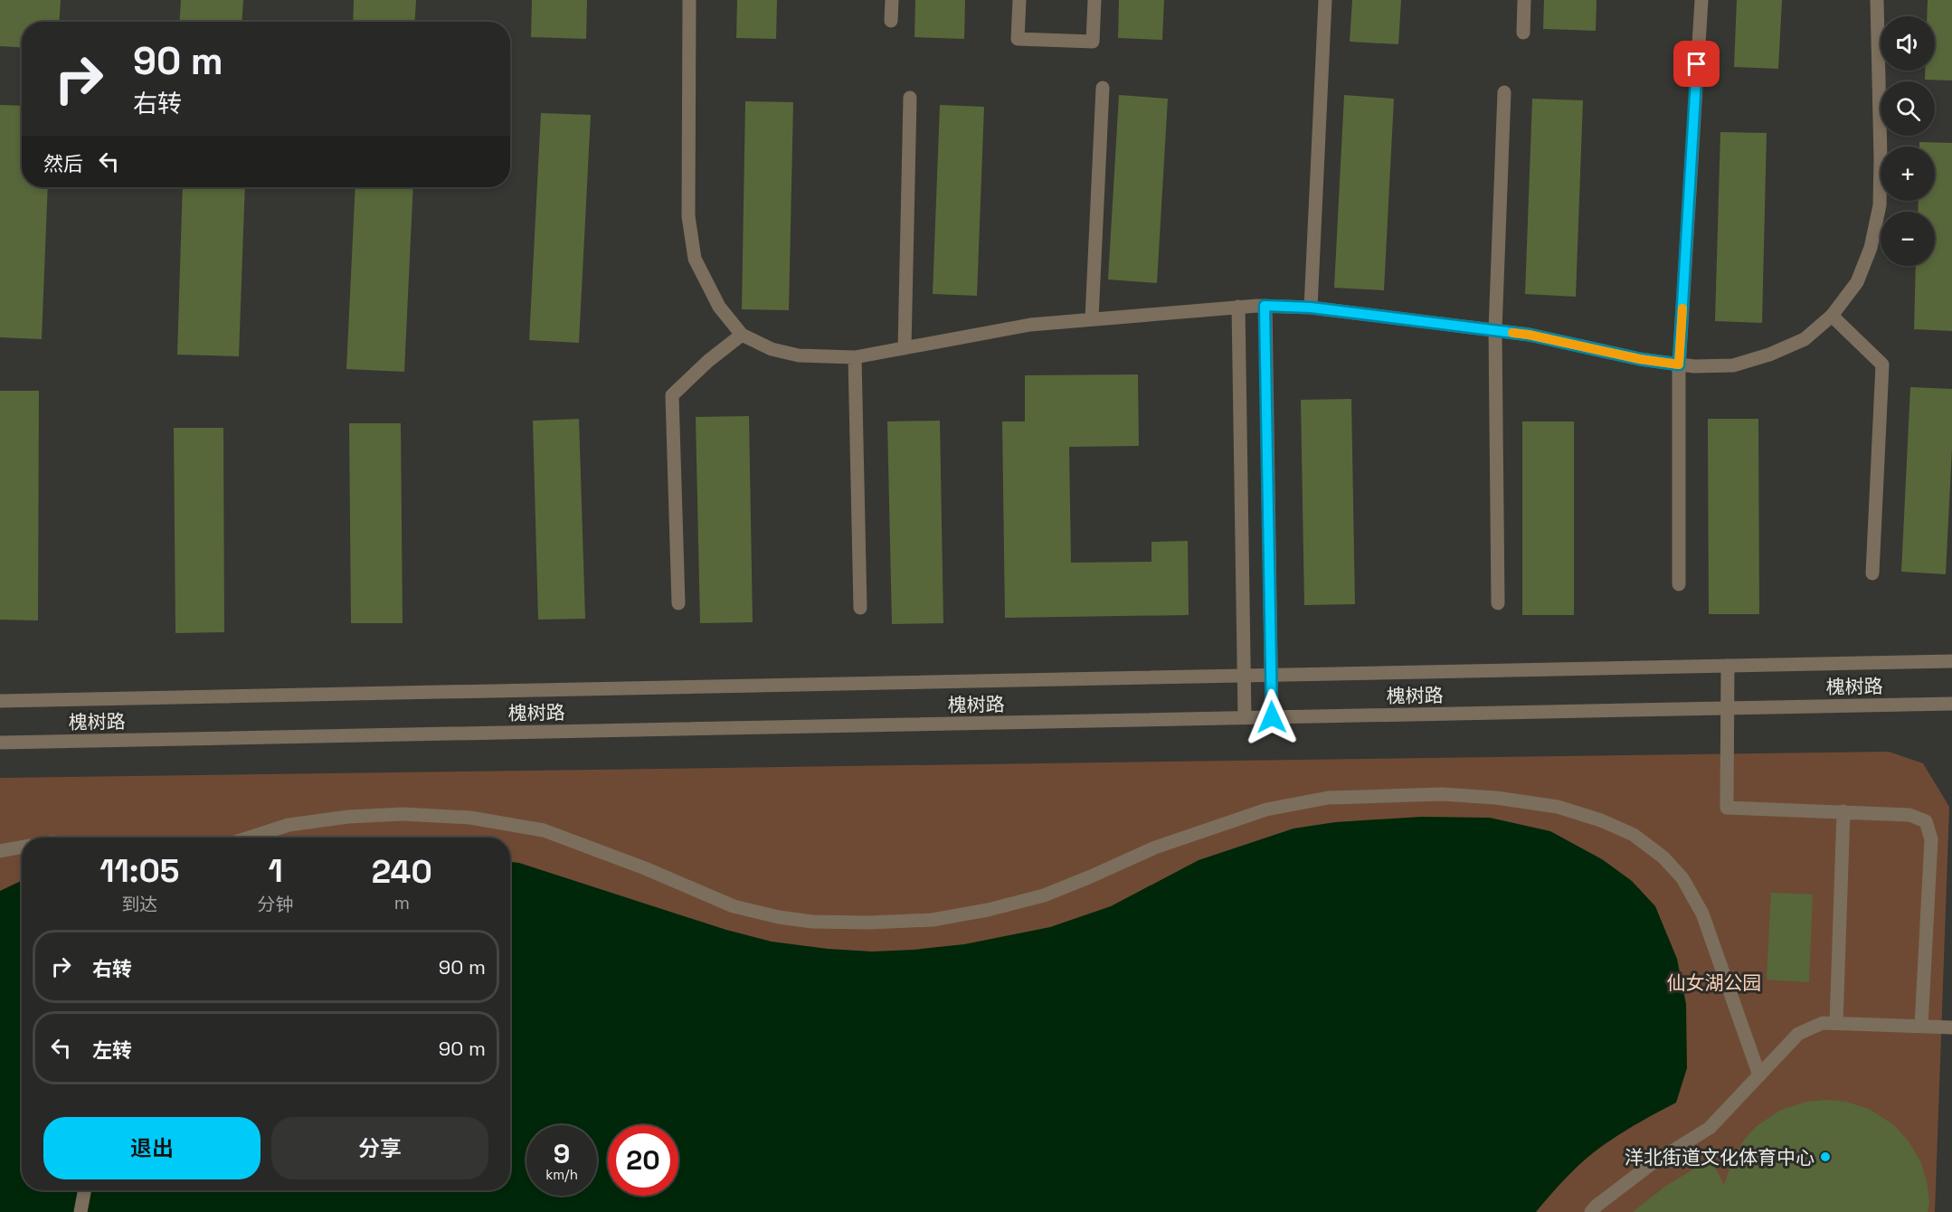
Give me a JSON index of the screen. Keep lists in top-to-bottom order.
{
  "streets": {
    "street": ["槐树路"]
  },
  "parks": ["仙女湖公园"],
  "places": ["洋北街道文化体育中心"],
  "page": {
    "map_buttons": ["+", "−"],
    "turn": ["90 m", "右转"],
    "then": "然后",
    "eta": [
      "11:05",
      "到达",
      "1",
      "分钟",
      "240",
      "m"
    ],
    "list": [
      {
        "name": "右转",
        "value": "90 m"
      },
      {
        "name": "左转",
        "value": "90 m"
      }
    ],
    "buttons": ["退出", "分享"],
    "speed": "9 km/h",
    "limit": "20"
  }
}
